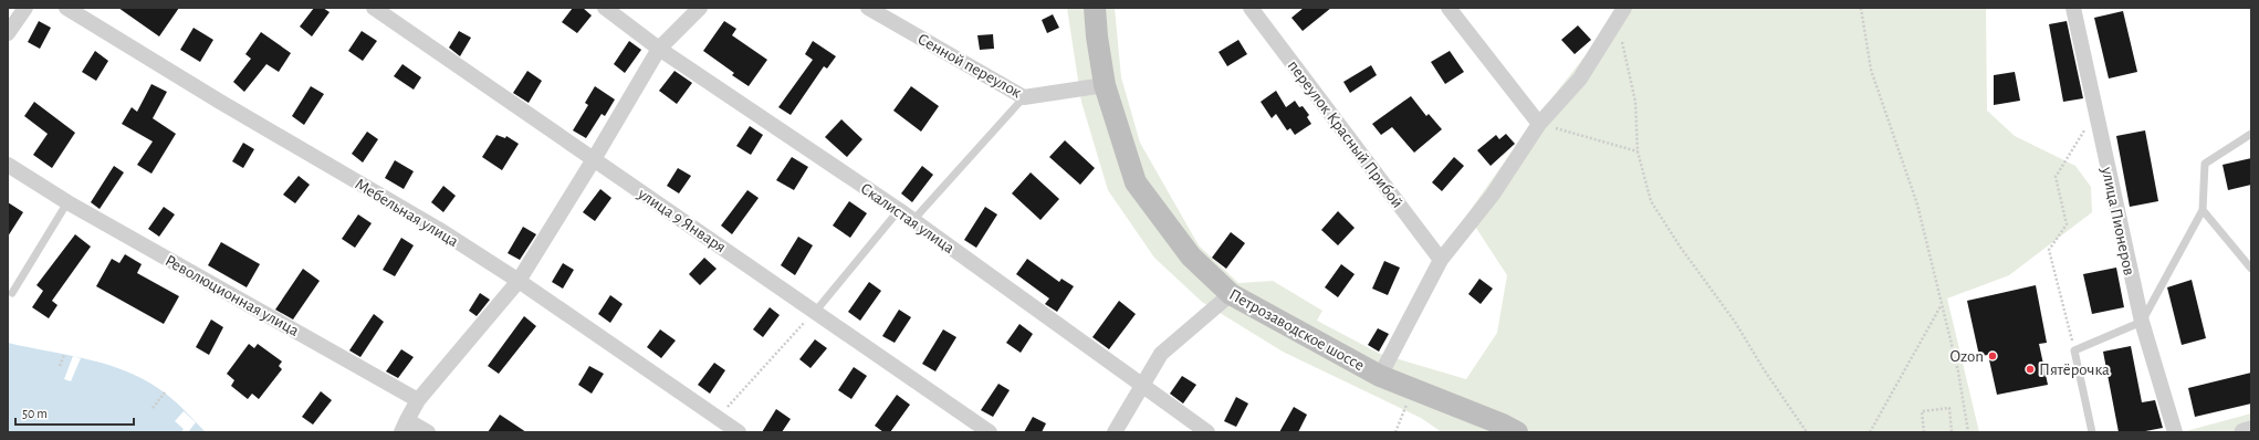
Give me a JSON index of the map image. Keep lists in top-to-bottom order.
{
  "streets": {
    "main road": ["Петрозаводское шоссе"],
    "street": [
      "Сенной переулок",
      "переулок Красный Прибой",
      "Мебельная улица",
      "Скалистая улица",
      "улица 9 Января",
      "улица Пионеров",
      "Революционная улица"
    ]
  },
  "crossings": [
    ["Сенной переулок", "Петрозаводское шоссе"]
  ],
  "places": ["Ozon", "Пятёрочка"],
  "scale_bar": "50 m"
}
